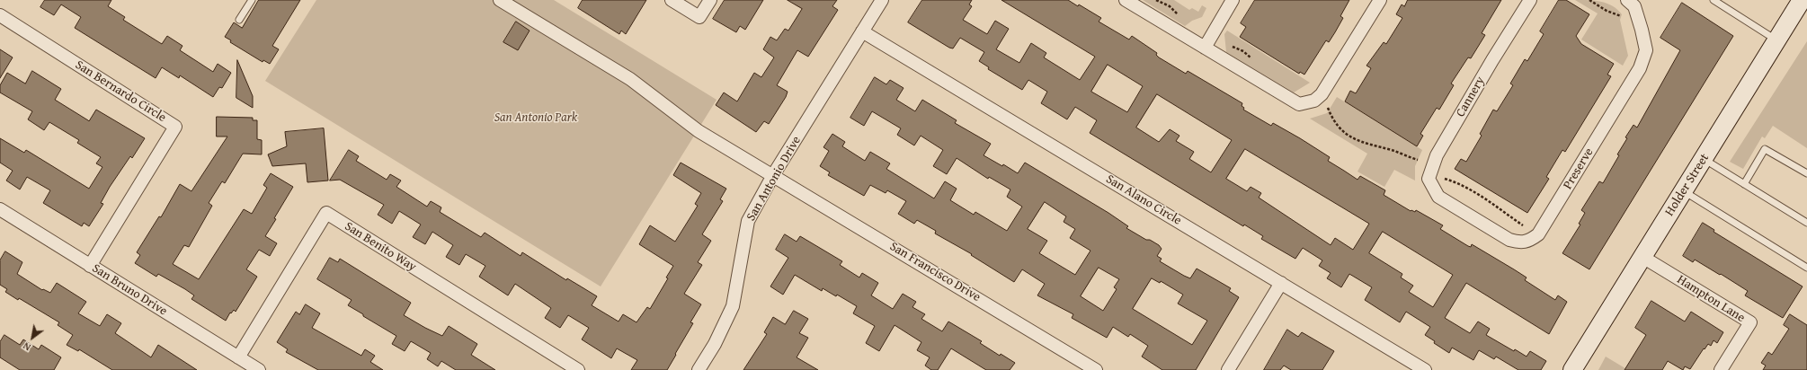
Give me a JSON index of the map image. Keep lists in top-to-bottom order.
{
  "streets": {
    "street": [
      "San Bernardo Circle",
      "Cannery",
      "Preserve",
      "San Antonio Drive",
      "Holder Street",
      "San Alano Circle",
      "San Benito Way",
      "San Francisco Drive",
      "San Bruno Drive",
      "Hampton Lane"
    ]
  },
  "crossings": [
    ["San Bernardo Circle", "San Bruno Drive"],
    ["Cannery", "Preserve"],
    ["San Antonio Drive", "San Alano Circle"],
    ["San Antonio Drive", "San Francisco Drive"],
    ["Holder Street", "Hampton Lane"],
    ["San Benito Way", "San Bruno Drive"]
  ],
  "parks": ["San Antonio Park"],
  "north": "bottom left"
}
